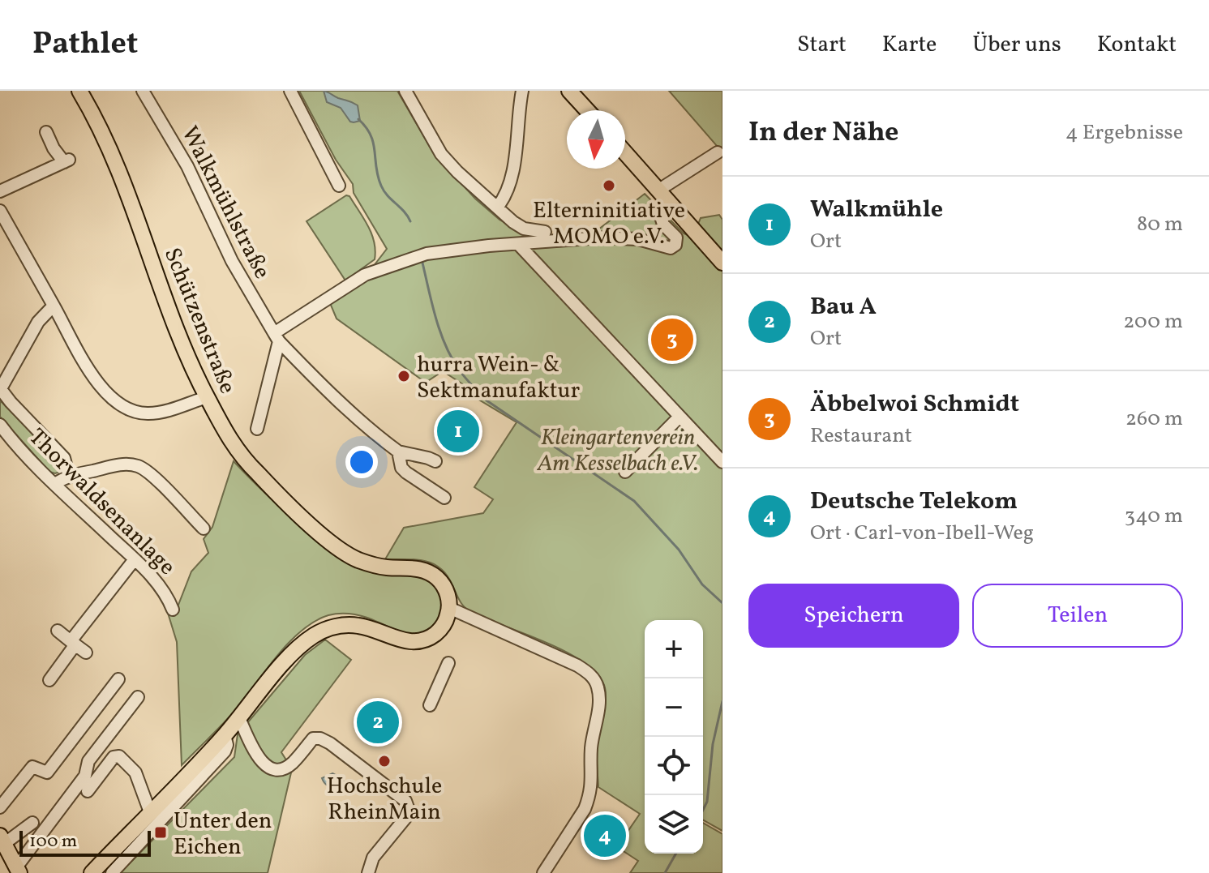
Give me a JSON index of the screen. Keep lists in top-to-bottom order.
{
  "streets": {
    "main road": ["Schützenstraße"],
    "street": ["Walkmühlstraße", "Thorwaldsenanlage"]
  },
  "parks": ["Kleingartenverein Am Kesselbach e.V."],
  "places": {
    "other": ["Elterninitiative MOMO e.V.", "hurra Wein- & Sektmanufaktur", "Hochschule RheinMain"],
    "transit": ["Unter den Eichen"]
  },
  "scale_bar": "100 m",
  "north": "bottom",
  "page": {
    "header": "Pathlet",
    "nav": [
      "Start",
      "Karte",
      "Über uns",
      "Kontakt"
    ],
    "heading": ["In der Nähe", "4 Ergebnisse"],
    "list": [
      {
        "mark": "1",
        "name": "Walkmühle",
        "note": "Ort",
        "value": "80 m"
      },
      {
        "mark": "2",
        "name": "Bau A",
        "note": "Ort",
        "value": "200 m"
      },
      {
        "mark": "3",
        "name": "Äbbelwoi Schmidt",
        "note": "Restaurant",
        "value": "260 m"
      },
      {
        "mark": "4",
        "name": "Deutsche Telekom",
        "note": "Ort · Carl-von-Ibell-Weg",
        "value": "340 m"
      }
    ],
    "pins": [
      "3",
      "1",
      "2",
      "4"
    ],
    "buttons": ["Speichern", "Teilen"],
    "map_buttons": ["+", "−"],
    "scale": "100 m"
  }
}
